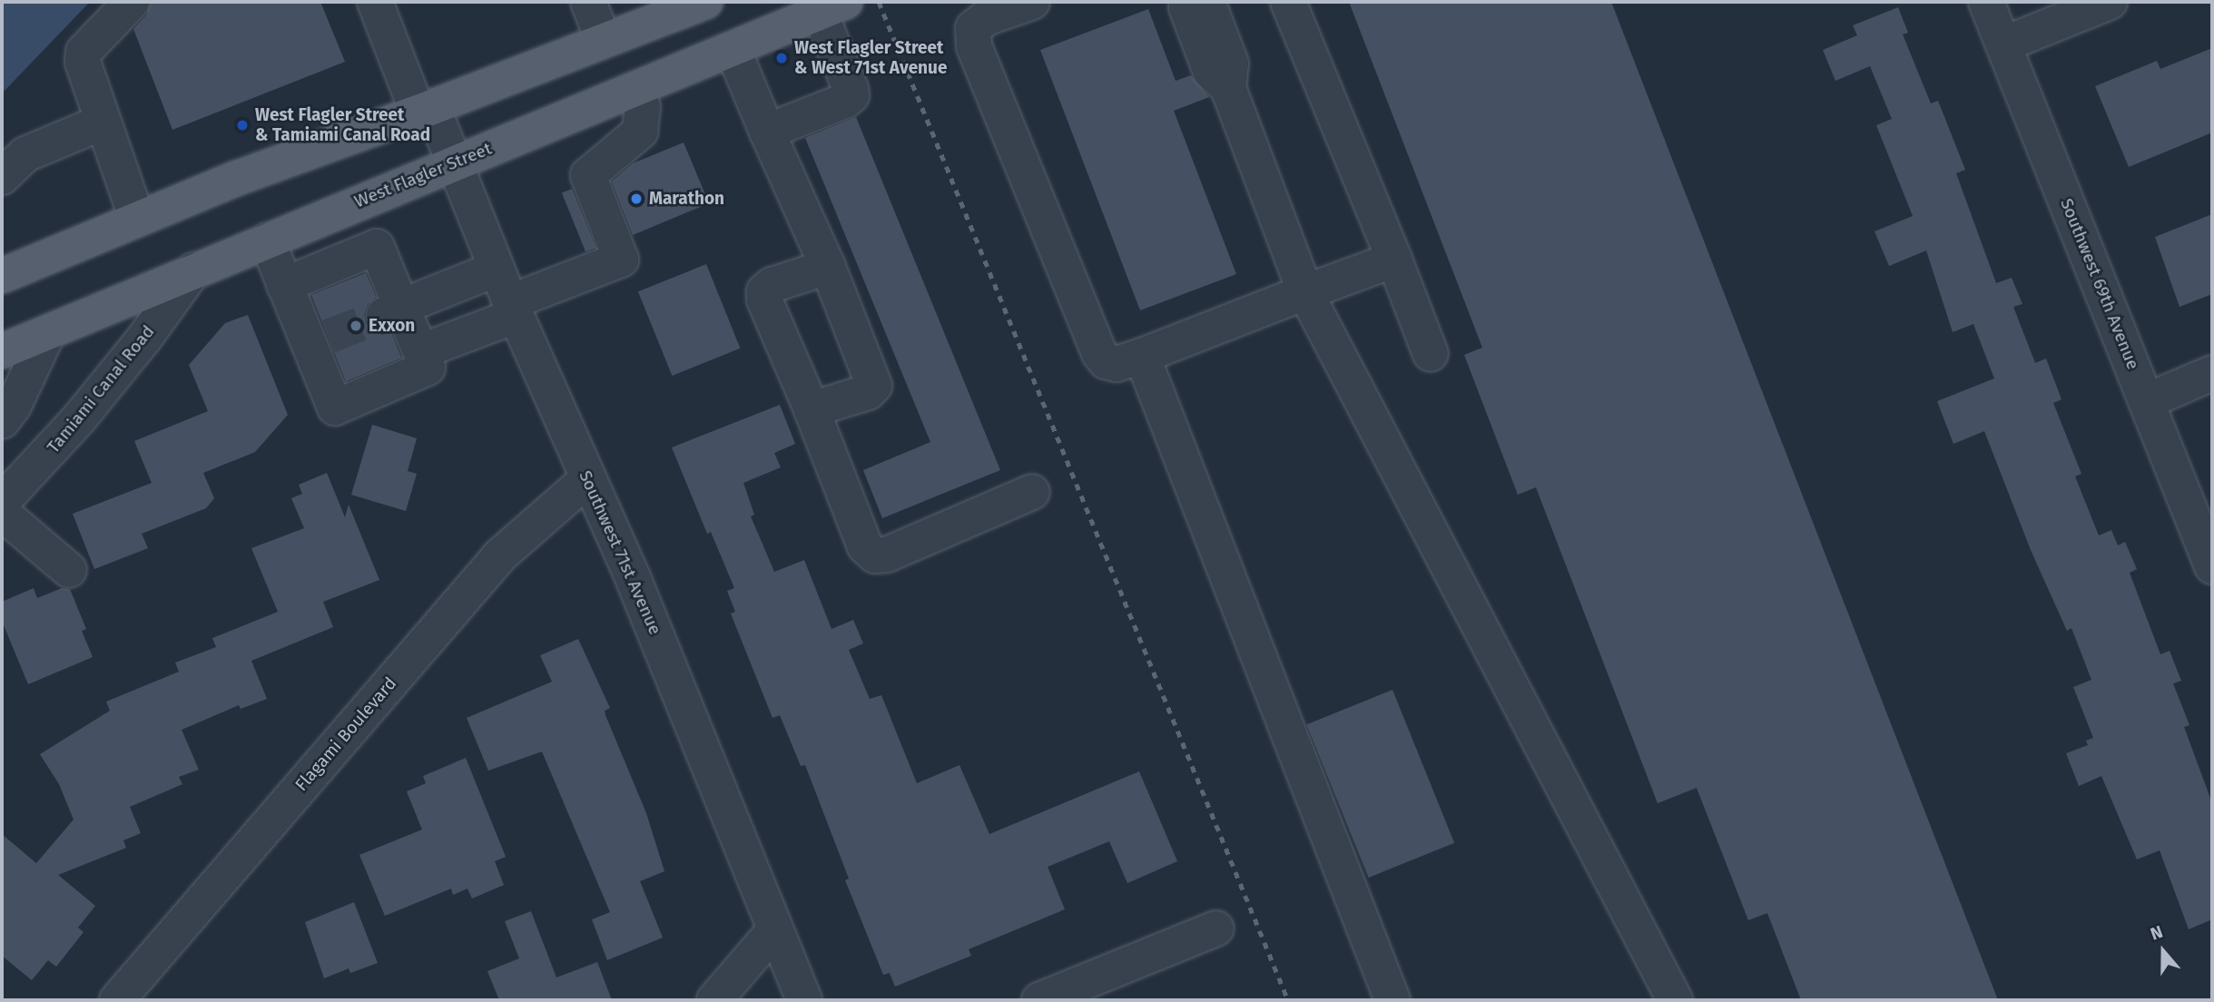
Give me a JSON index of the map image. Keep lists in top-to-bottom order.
{
  "streets": {
    "main road": ["West Flagler Street"],
    "street": [
      "Southwest 69th Avenue",
      "Tamiami Canal Road",
      "Southwest 71st Avenue",
      "Flagami Boulevard"
    ]
  },
  "crossings": [
    ["West Flagler Street", "Tamiami Canal Road"],
    ["West Flagler Street", "Southwest 71st Avenue"],
    ["Southwest 71st Avenue", "Flagami Boulevard"]
  ],
  "places": [
    "West Flagler Street & West 71st Avenue",
    "West Flagler Street & Tamiami Canal Road",
    "Marathon",
    "Exxon"
  ],
  "north": "top"
}
